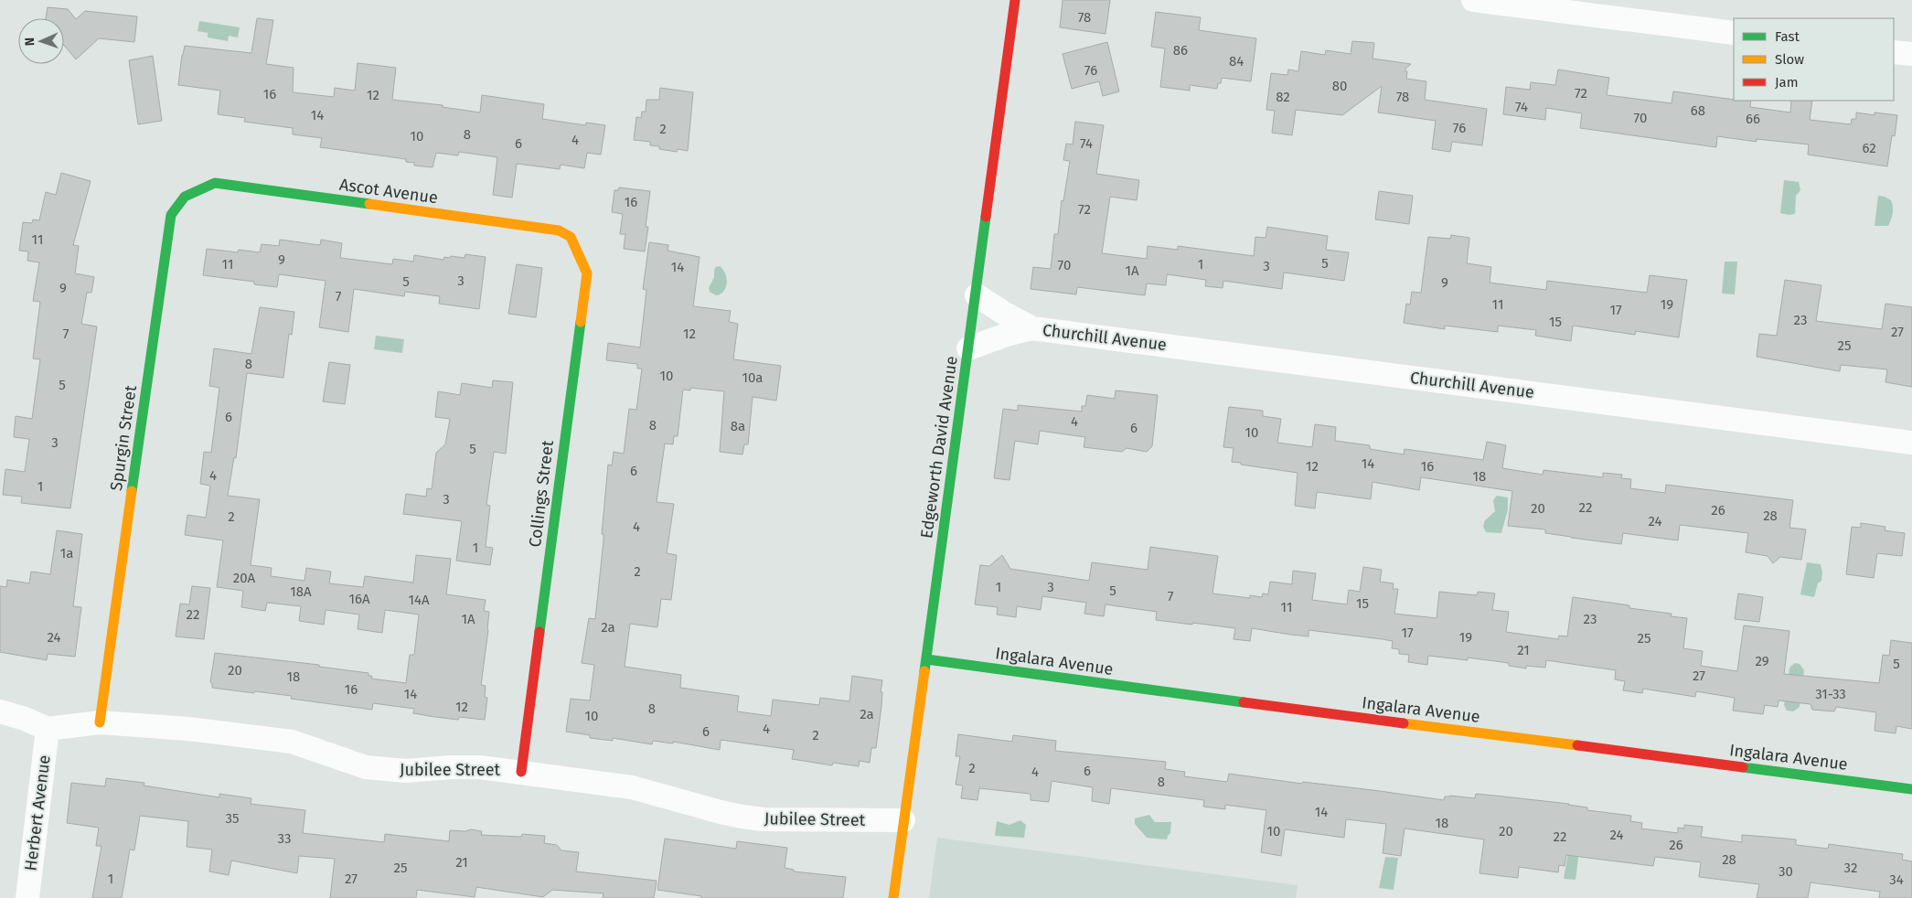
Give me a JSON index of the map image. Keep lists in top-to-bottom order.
{
  "streets": {
    "street": [
      "Ascot Avenue",
      "Churchill Avenue",
      "Spurgin Street",
      "Edgeworth David Avenue",
      "Collings Street",
      "Ingalara Avenue",
      "Jubilee Street",
      "Herbert Avenue"
    ]
  },
  "crossings": [
    ["Ascot Avenue", "Spurgin Street"],
    ["Ascot Avenue", "Collings Street"],
    ["Churchill Avenue", "Edgeworth David Avenue"],
    ["Spurgin Street", "Jubilee Street"],
    ["Edgeworth David Avenue", "Ingalara Avenue"],
    ["Edgeworth David Avenue", "Jubilee Street"],
    ["Collings Street", "Jubilee Street"],
    ["Jubilee Street", "Herbert Avenue"]
  ],
  "house_numbers": [
    "78",
    "86",
    "84",
    "76",
    "80",
    "72",
    "16",
    "12",
    "82",
    "78",
    "74",
    "68",
    "14",
    "70",
    "66",
    "76",
    "2",
    "8",
    "10",
    "4",
    "6",
    "74",
    "62",
    "16",
    "72",
    "11",
    "9",
    "5",
    "11",
    "1",
    "70",
    "3",
    "14",
    "1A",
    "3",
    "5",
    "9",
    "9",
    "7",
    "11",
    "19",
    "17",
    "23",
    "15",
    "27",
    "7",
    "12",
    "25",
    "8",
    "10",
    "10a",
    "5",
    "6",
    "4",
    "8",
    "8a",
    "6",
    "10",
    "3",
    "5",
    "14",
    "12",
    "16",
    "6",
    "4",
    "18",
    "1",
    "3",
    "22",
    "20",
    "26",
    "28",
    "2",
    "24",
    "4",
    "1",
    "1a",
    "2",
    "20A",
    "1",
    "3",
    "5",
    "18A",
    "7",
    "16A",
    "14A",
    "15",
    "11",
    "22",
    "1A",
    "23",
    "2a",
    "17",
    "24",
    "19",
    "25",
    "21",
    "29",
    "5",
    "20",
    "27",
    "18",
    "16",
    "14",
    "31-33",
    "12",
    "8",
    "2a",
    "10",
    "4",
    "6",
    "2",
    "2",
    "6",
    "4",
    "8",
    "14",
    "35",
    "18",
    "10",
    "20",
    "24",
    "22",
    "33",
    "26",
    "28",
    "21",
    "25",
    "32",
    "30",
    "1",
    "27",
    "34"
  ],
  "legend": ["Fast", "Slow", "Jam"],
  "north": "left"
}
